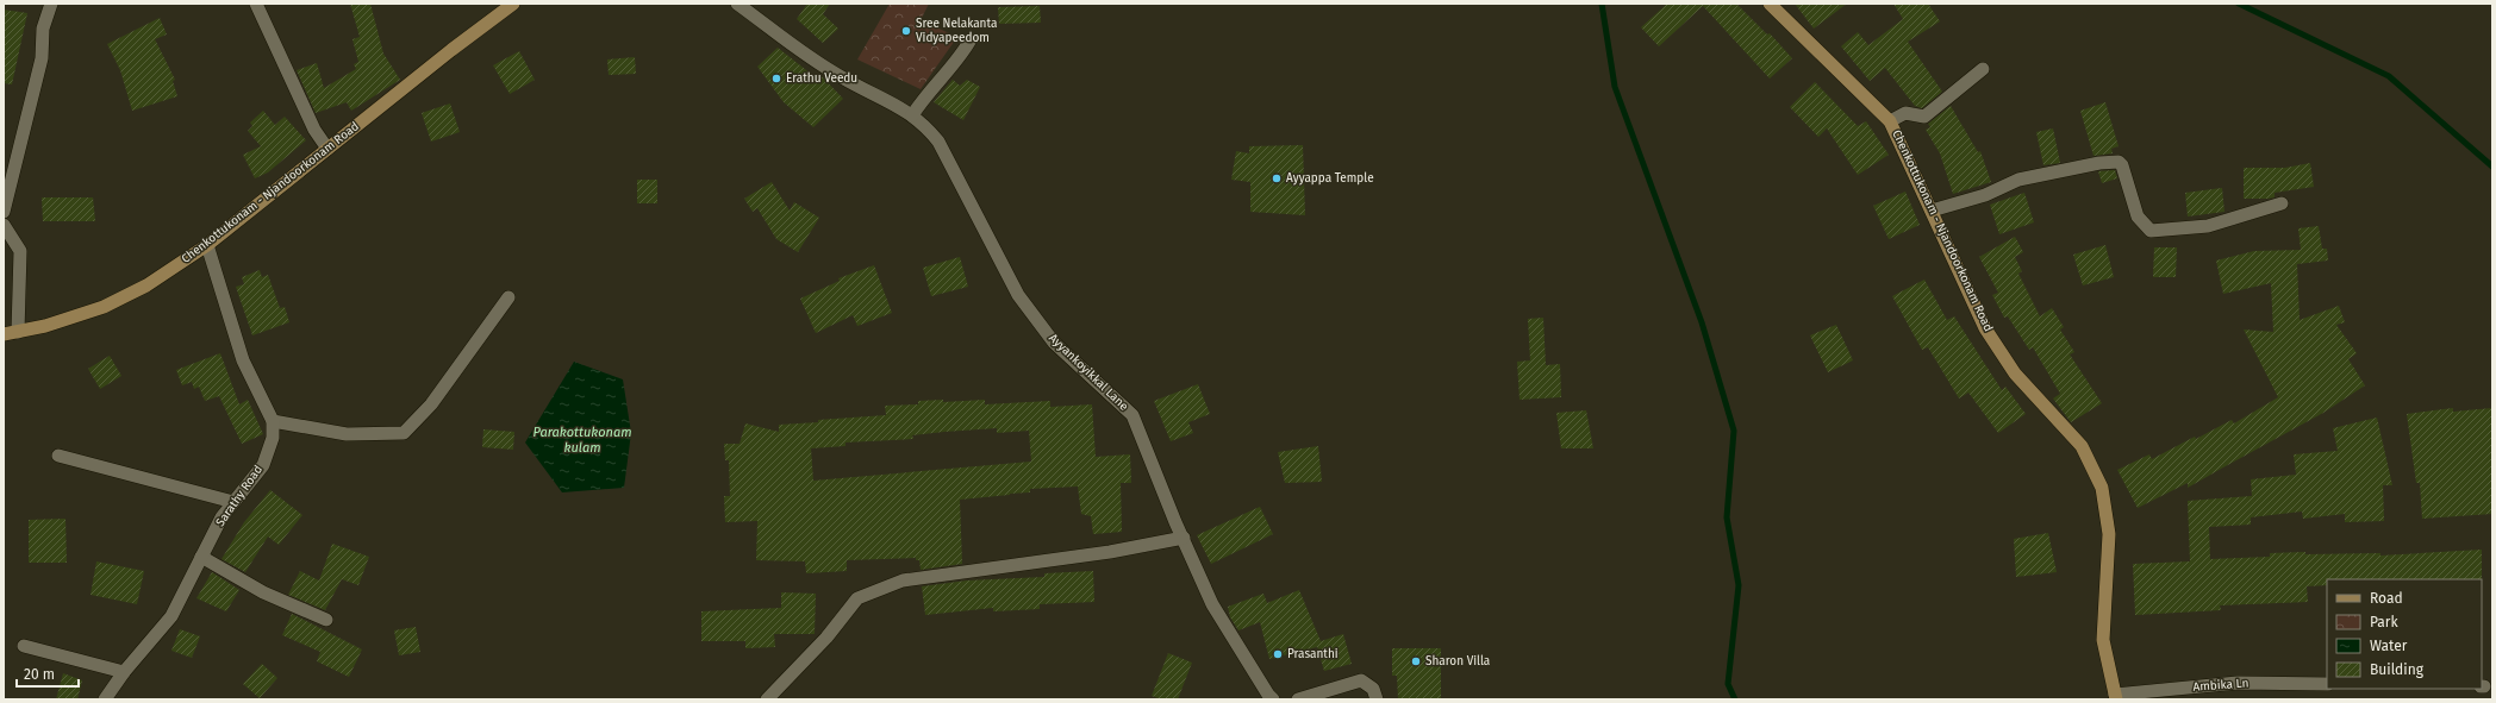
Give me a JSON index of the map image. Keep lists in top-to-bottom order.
{
  "streets": {
    "main road": ["Chenkottukonam - Njandoorkonam Road"],
    "street": ["Ayyankoyikkal Lane", "Sarathy Road", "Ambika Ln"]
  },
  "crossings": [
    ["Chenkottukonam - Njandoorkonam Road", "Ambika Ln"]
  ],
  "water": ["Parakottukonam kulam"],
  "places": [
    "Sree Nelakanta Vidyapeedom",
    "Erathu Veedu",
    "Ayyappa Temple",
    "Prasanthi",
    "Sharon Villa"
  ],
  "legend": [
    "Road",
    "Park",
    "Water",
    "Building"
  ],
  "scale_bar": "20 m"
}
